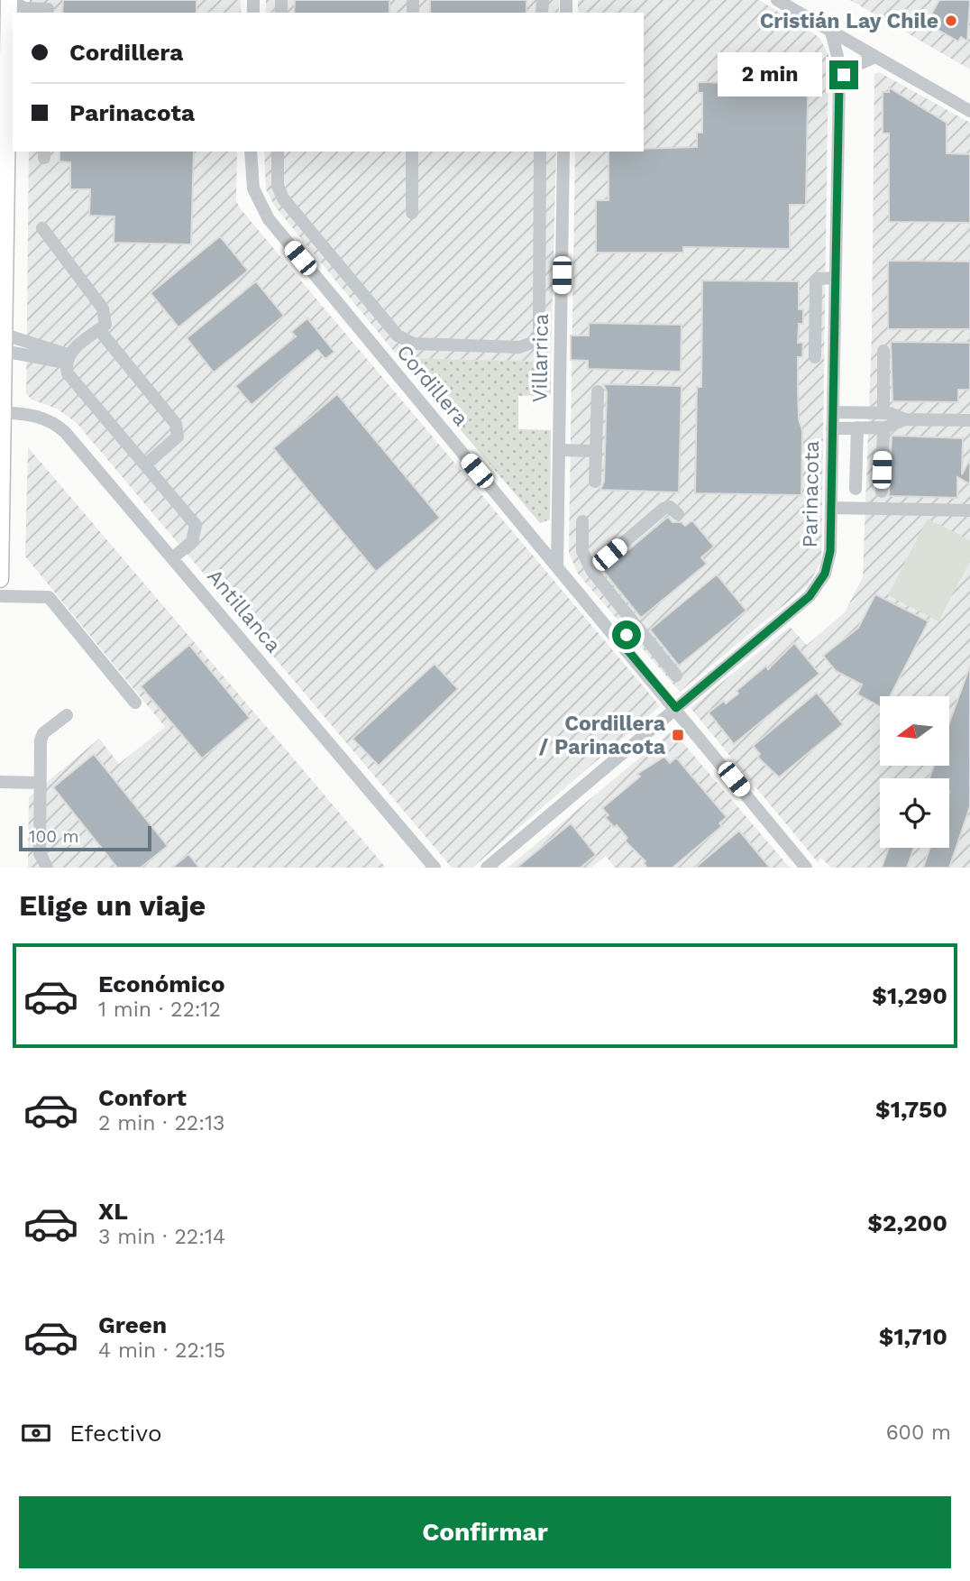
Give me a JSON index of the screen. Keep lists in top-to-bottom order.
{
  "streets": {
    "street": [
      "Villarrica",
      "Cordillera",
      "Parinacota",
      "Antillanca"
    ]
  },
  "crossings": [
    ["Villarrica", "Cordillera"],
    ["Cordillera", "Parinacota"]
  ],
  "places": {
    "other": ["Cristián Lay Chile"],
    "transit": ["Cordillera / Parinacota"]
  },
  "scale_bar": "100 m",
  "north": "left",
  "page": {
    "banner": ["Cordillera", "Parinacota"],
    "bubble": "2 min",
    "scale": "100 m",
    "heading": "Elige un viaje",
    "list": [
      {
        "name": "Económico",
        "note": "1 min · 22:12",
        "value": "$1,290"
      },
      {
        "name": "Confort",
        "note": "2 min · 22:13",
        "value": "$1,750"
      },
      {
        "name": "XL",
        "note": "3 min · 22:14",
        "value": "$2,200"
      },
      {
        "name": "Green",
        "note": "4 min · 22:15",
        "value": "$1,710"
      }
    ],
    "pay": ["Efectivo", "600 m"],
    "buttons": "Confirmar"
  }
}
